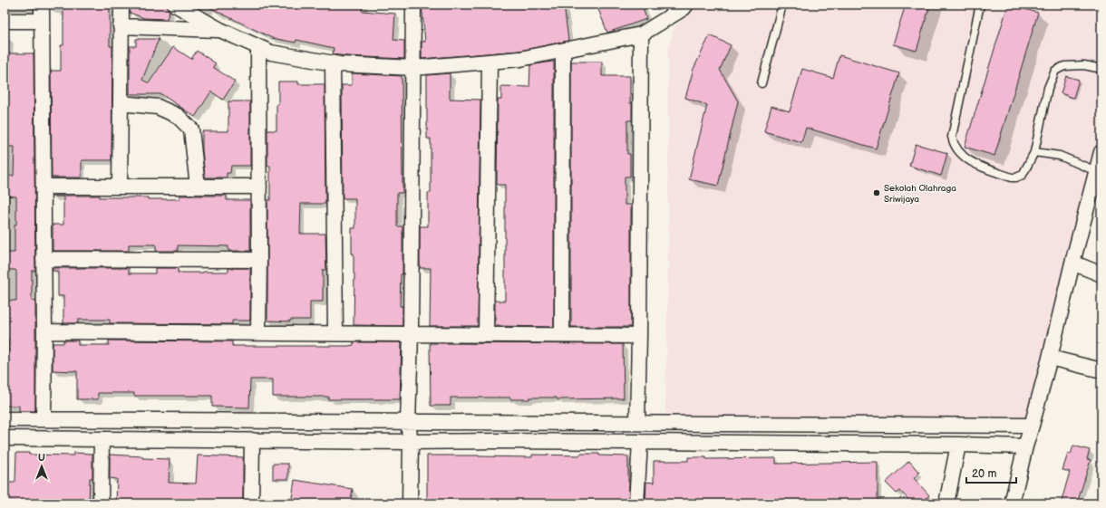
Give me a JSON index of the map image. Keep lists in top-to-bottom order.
{
  "places": ["Sekolah Olahraga Sriwijaya"],
  "scale_bar": "20 m",
  "north": "top"
}
